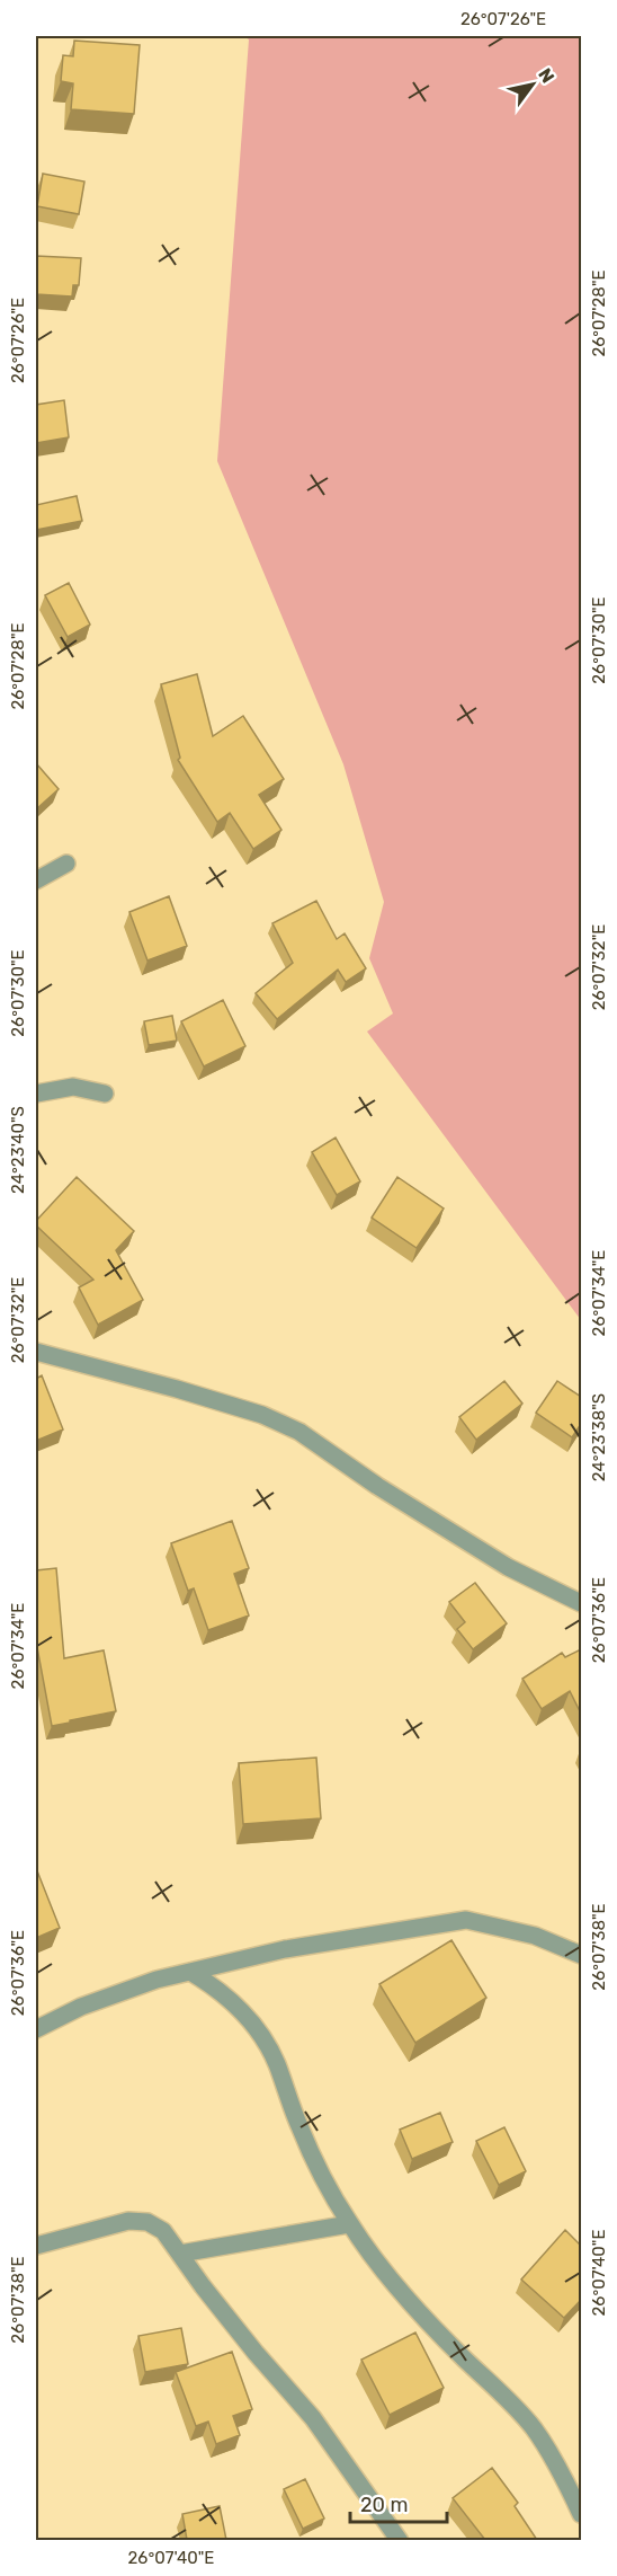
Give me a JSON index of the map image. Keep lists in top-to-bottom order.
{
  "scale_bar": "20 m",
  "north": "top right",
  "coordinates": [
    "26°07'26\"E",
    "26°07'28\"E",
    "26°07'30\"E",
    "26°07'32\"E",
    "24°23'40\"S",
    "26°07'34\"E",
    "24°23'38\"S",
    "26°07'36\"E",
    "26°07'38\"E",
    "26°07'40\"E"
  ]
}
